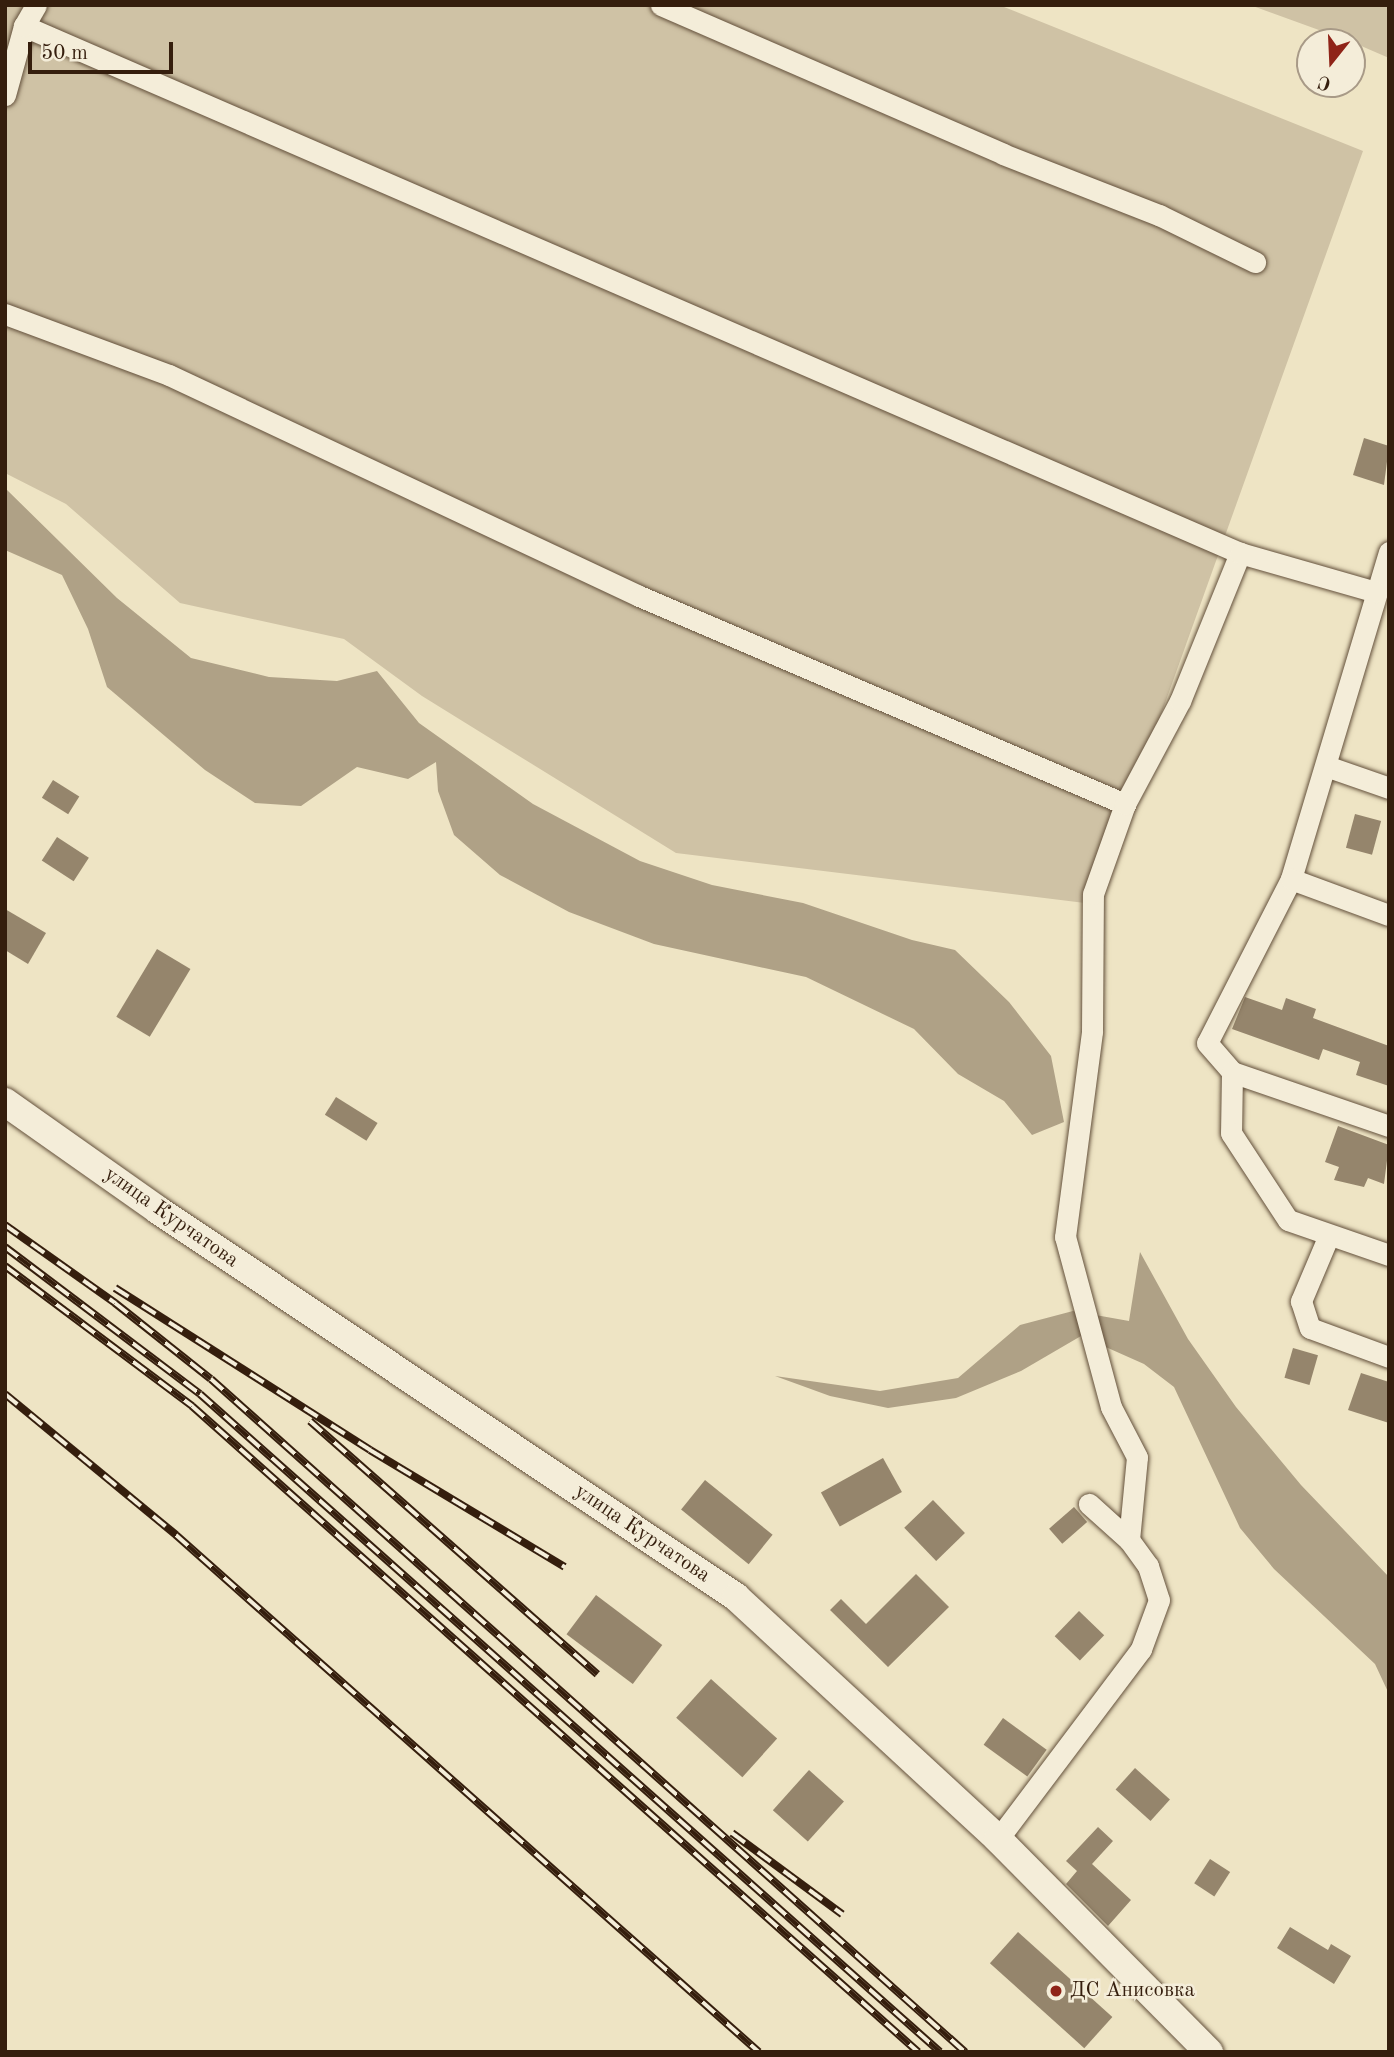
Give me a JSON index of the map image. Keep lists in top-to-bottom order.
{
  "streets": {
    "street": ["улица Курчатова"]
  },
  "places": ["ДС Анисовка"],
  "scale_bar": "50 m",
  "north": "bottom"
}
